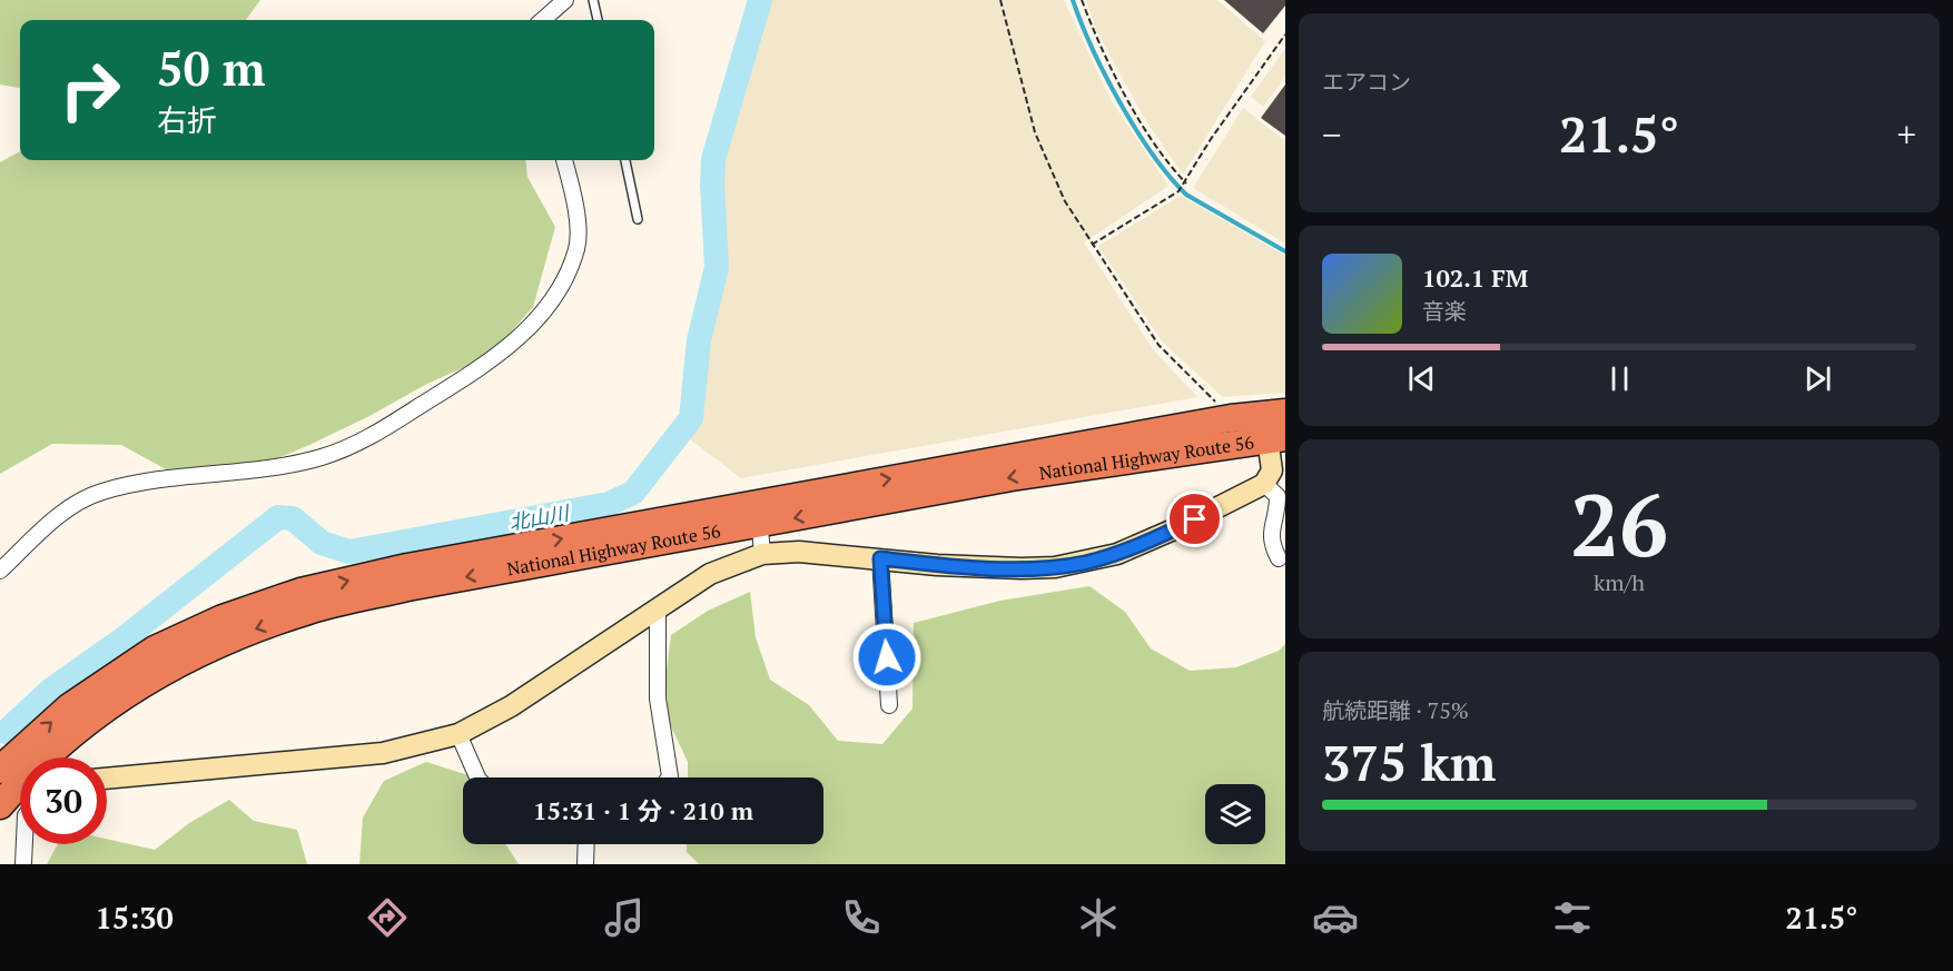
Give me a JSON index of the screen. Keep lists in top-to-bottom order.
{
  "streets": {
    "highway": ["National Highway Route 56"]
  },
  "water": ["北山川"],
  "page": {
    "tile": [
      "エアコン",
      ["26", "km/h"],
      ["航続距離 · 75%", "375 km"]
    ],
    "turn": ["50 m", "右折"],
    "heat": ["−", "21.5°", "+"],
    "song": ["102.1 FM", "音楽"],
    "limit": "30",
    "trip": "15:31 · 1 分 · 210 m",
    "tabs": ["15:30", "21.5°"]
  }
}
